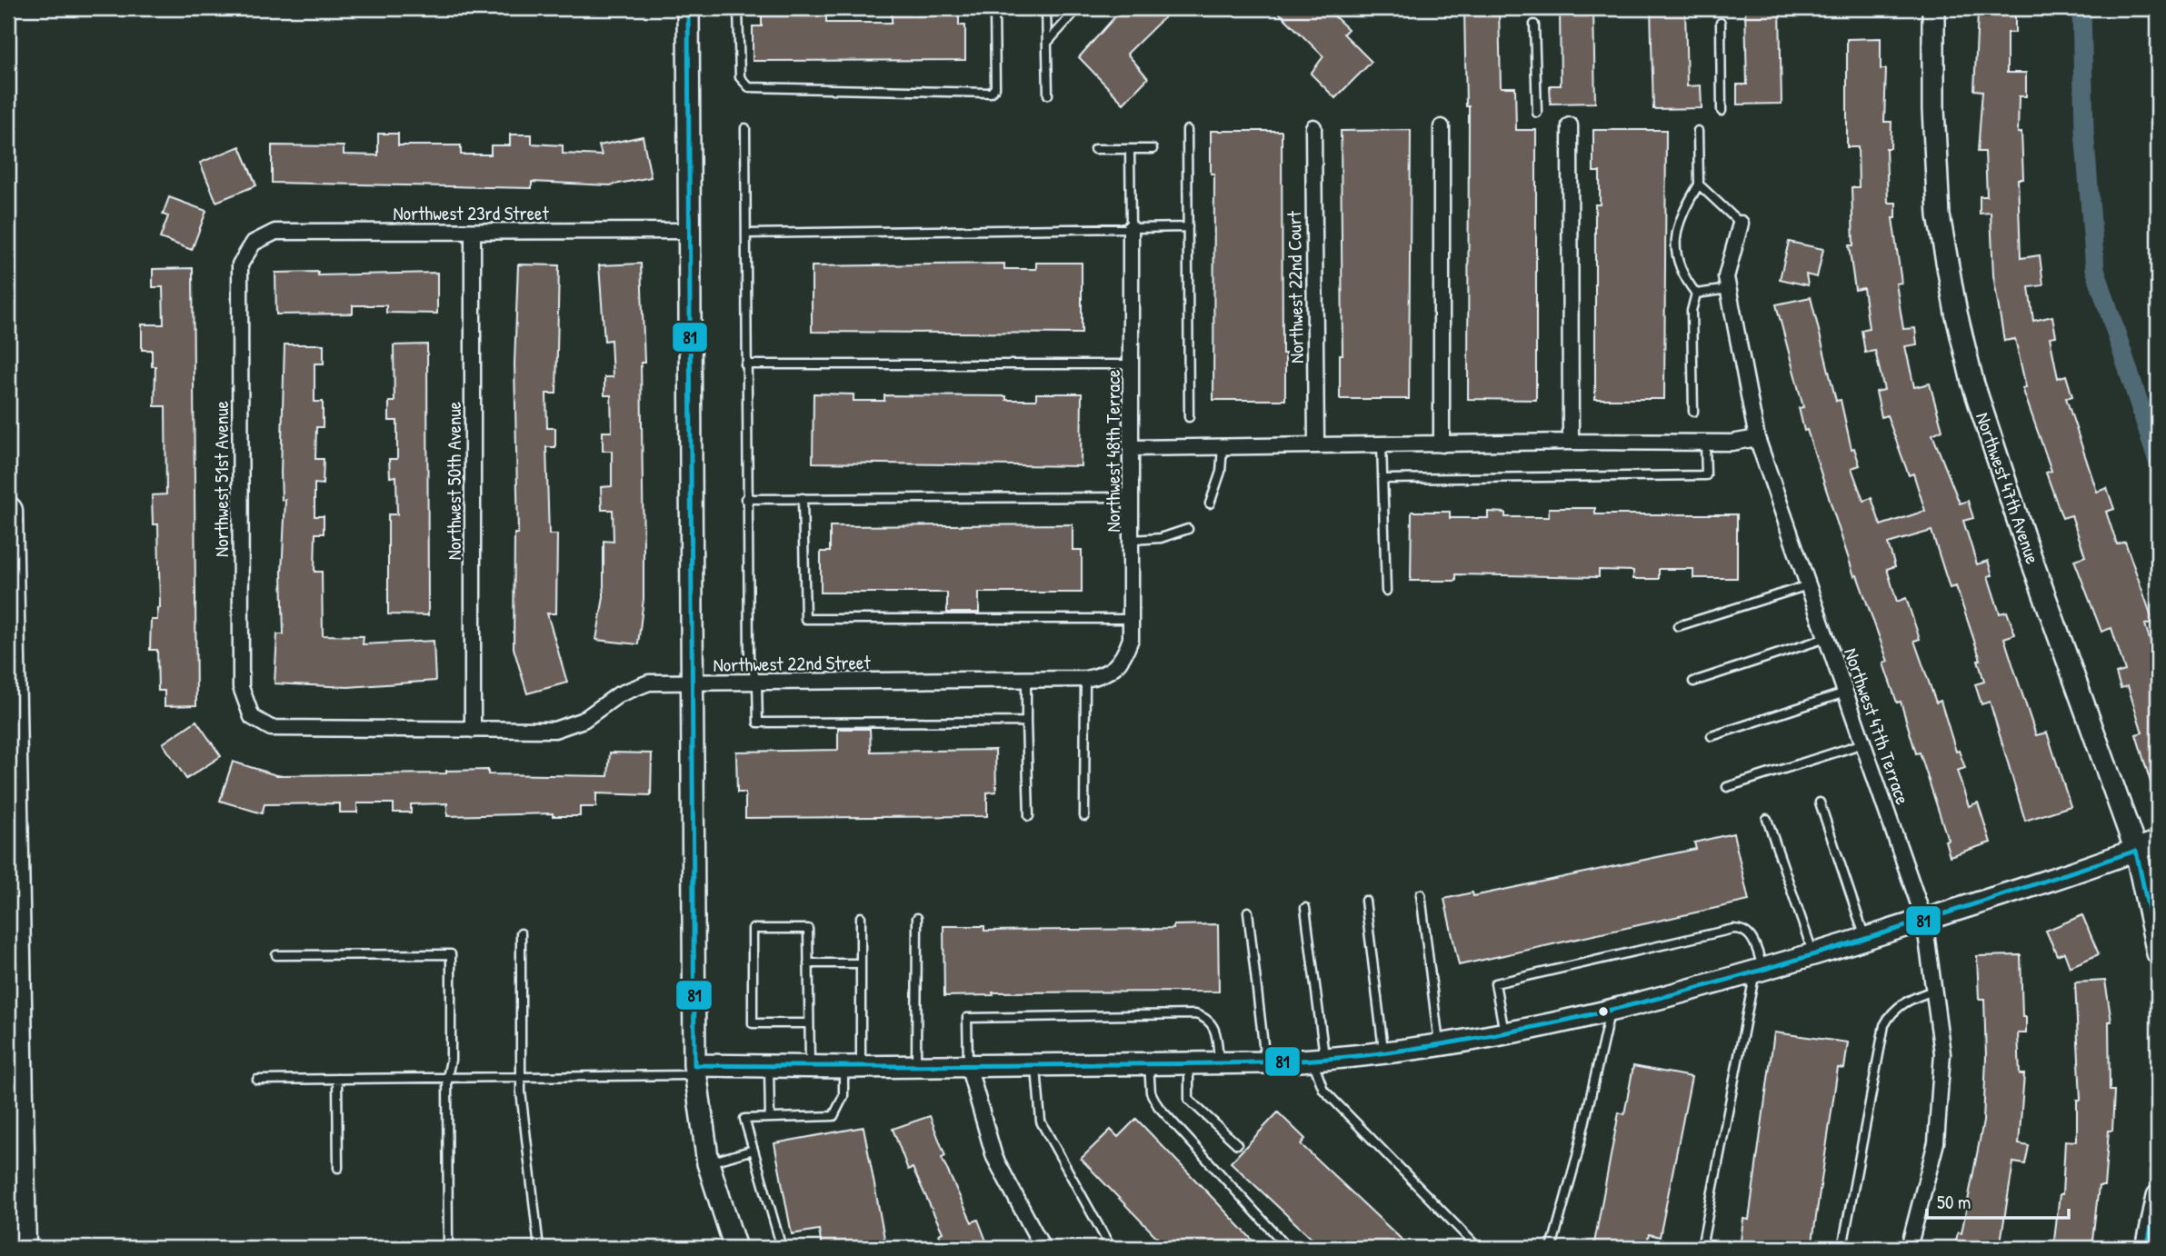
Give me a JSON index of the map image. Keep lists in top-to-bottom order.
{
  "streets": {
    "street": [
      "Northwest 23rd Street",
      "Northwest 22nd Court",
      "Northwest 48th Terrace",
      "Northwest 51st Avenue",
      "Northwest 50th Avenue",
      "Northwest 47th Avenue",
      "Northwest 22nd Street",
      "Northwest 47th Terrace"
    ]
  },
  "crossings": [
    ["Northwest 23rd Street", "Northwest 51st Avenue"],
    ["Northwest 23rd Street", "Northwest 50th Avenue"],
    ["Northwest 48th Terrace", "Northwest 22nd Street"],
    ["Northwest 51st Avenue", "Northwest 22nd Street"],
    ["Northwest 50th Avenue", "Northwest 22nd Street"]
  ],
  "lines": ["transit line 81"],
  "scale_bar": "50 m"
}
